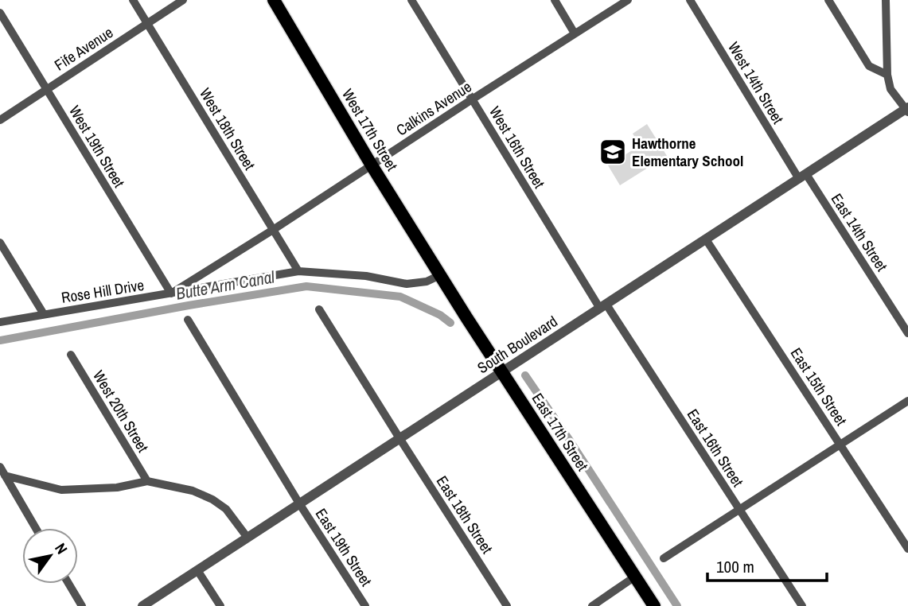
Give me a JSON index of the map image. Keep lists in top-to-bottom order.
{
  "streets": {
    "main road": ["West 17th Street", "East 17th Street"],
    "street": [
      "Fife Avenue",
      "West 14th Street",
      "Calkins Avenue",
      "West 18th Street",
      "West 19th Street",
      "West 16th Street",
      "East 14th Street",
      "Rose Hill Drive",
      "South Boulevard",
      "East 15th Street",
      "West 20th Street",
      "East 16th Street",
      "East 18th Street",
      "East 19th Street"
    ]
  },
  "crossings": [
    ["Fife Avenue", "West 18th Street"],
    ["Fife Avenue", "West 19th Street"],
    ["West 14th Street", "East 14th Street"],
    ["West 14th Street", "South Boulevard"],
    ["Calkins Avenue", "West 18th Street"],
    ["Calkins Avenue", "West 17th Street"],
    ["Calkins Avenue", "West 19th Street"],
    ["Calkins Avenue", "West 16th Street"],
    ["Calkins Avenue", "Rose Hill Drive"],
    ["West 18th Street", "Rose Hill Drive"],
    ["West 17th Street", "Rose Hill Drive"],
    ["West 17th Street", "East 17th Street"],
    ["West 19th Street", "Rose Hill Drive"],
    ["West 16th Street", "South Boulevard"],
    ["West 16th Street", "East 16th Street"],
    ["East 14th Street", "South Boulevard"],
    ["Rose Hill Drive", "East 17th Street"],
    ["South Boulevard", "East 15th Street"],
    ["South Boulevard", "East 17th Street"],
    ["South Boulevard", "East 16th Street"],
    ["South Boulevard", "East 18th Street"],
    ["South Boulevard", "East 19th Street"]
  ],
  "water": ["Butte Arm Canal"],
  "places": {
    "school or university": ["Hawthorne Elementary School"]
  },
  "scale_bar": "100 m",
  "north": "top right"
}
